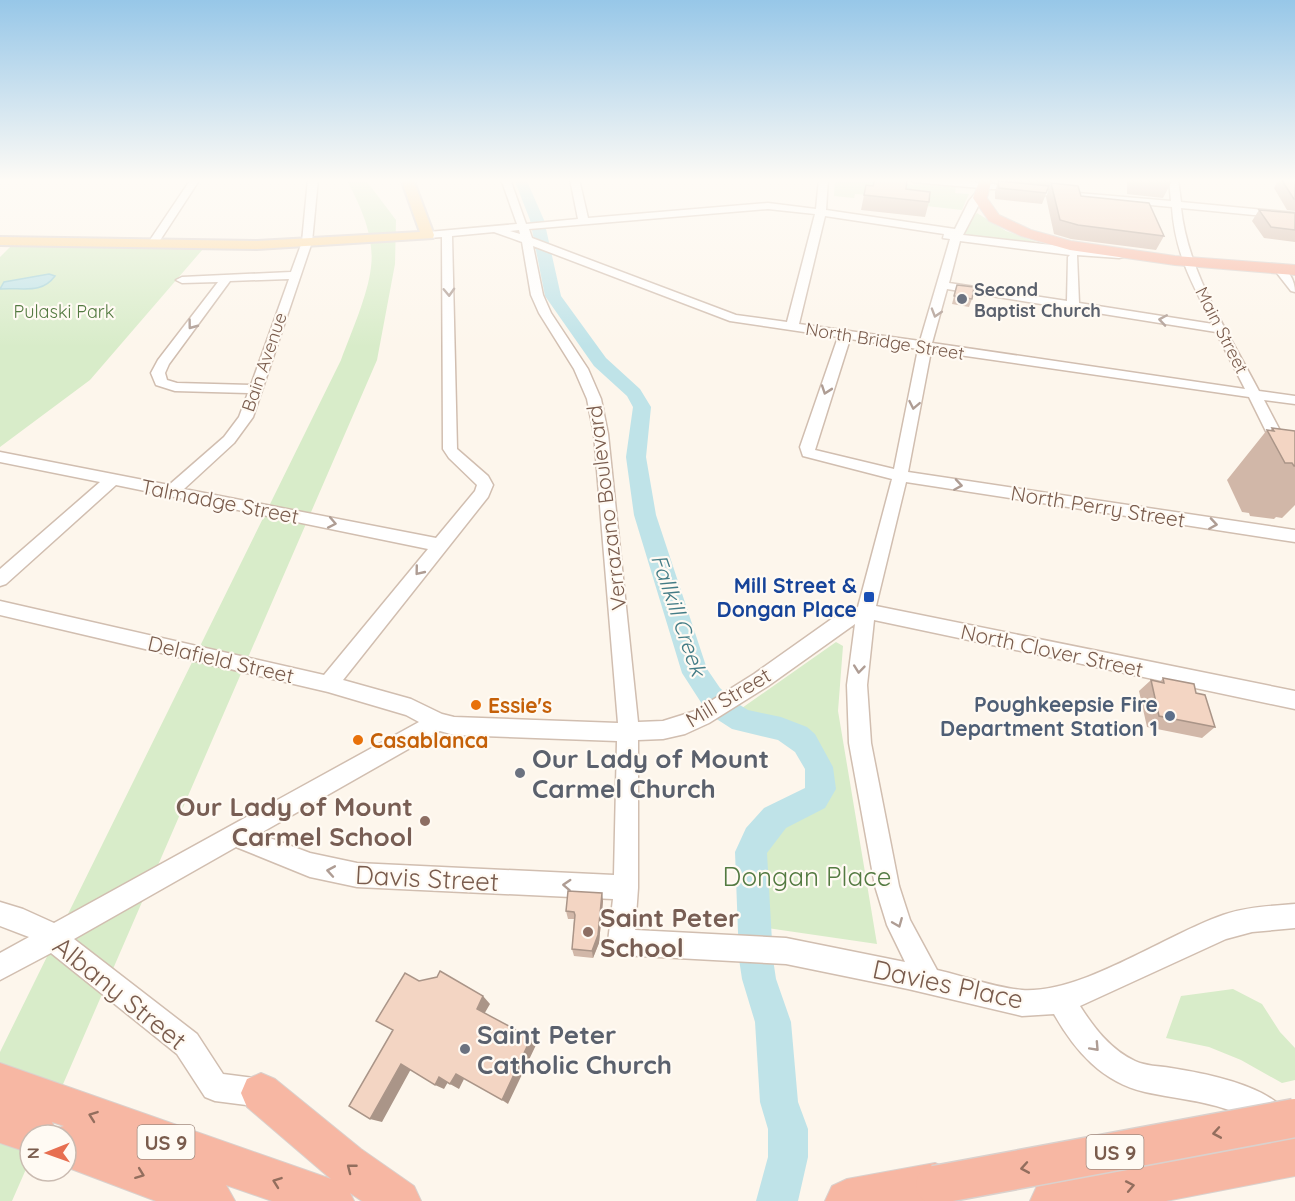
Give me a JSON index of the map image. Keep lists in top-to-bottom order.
{
  "streets": {
    "highway": ["US 9"],
    "street": [
      "Main Street",
      "North Bridge Street",
      "Bain Avenue",
      "Talmadge Street",
      "North Perry Street",
      "Verrazano Boulevard",
      "North Clover Street",
      "Delafield Street",
      "Mill Street",
      "Davis Street",
      "Davies Place",
      "Albany Street"
    ]
  },
  "crossings": [
    ["Main Street", "North Bridge Street"],
    ["North Bridge Street", "North Perry Street"],
    ["Bain Avenue", "Talmadge Street"],
    ["Verrazano Boulevard", "Mill Street"],
    ["North Clover Street", "Mill Street"],
    ["Delafield Street", "Mill Street"],
    ["Davis Street", "Davies Place"]
  ],
  "one_way": ["Talmadge Street", "Davis Street"],
  "water": ["Fallkill Creek"],
  "parks": ["Pulaski Park", "Dongan Place"],
  "places": {
    "other": [
      "Second Baptist Church",
      "Essie's",
      "Poughkeepsie Fire Department Station 1",
      "Casablanca",
      "Our Lady of Mount Carmel Church",
      "Our Lady of Mount Carmel School",
      "Saint Peter School",
      "Saint Peter Catholic Church"
    ],
    "transit": ["Mill Street & Dongan Place"]
  },
  "north": "left"
}
